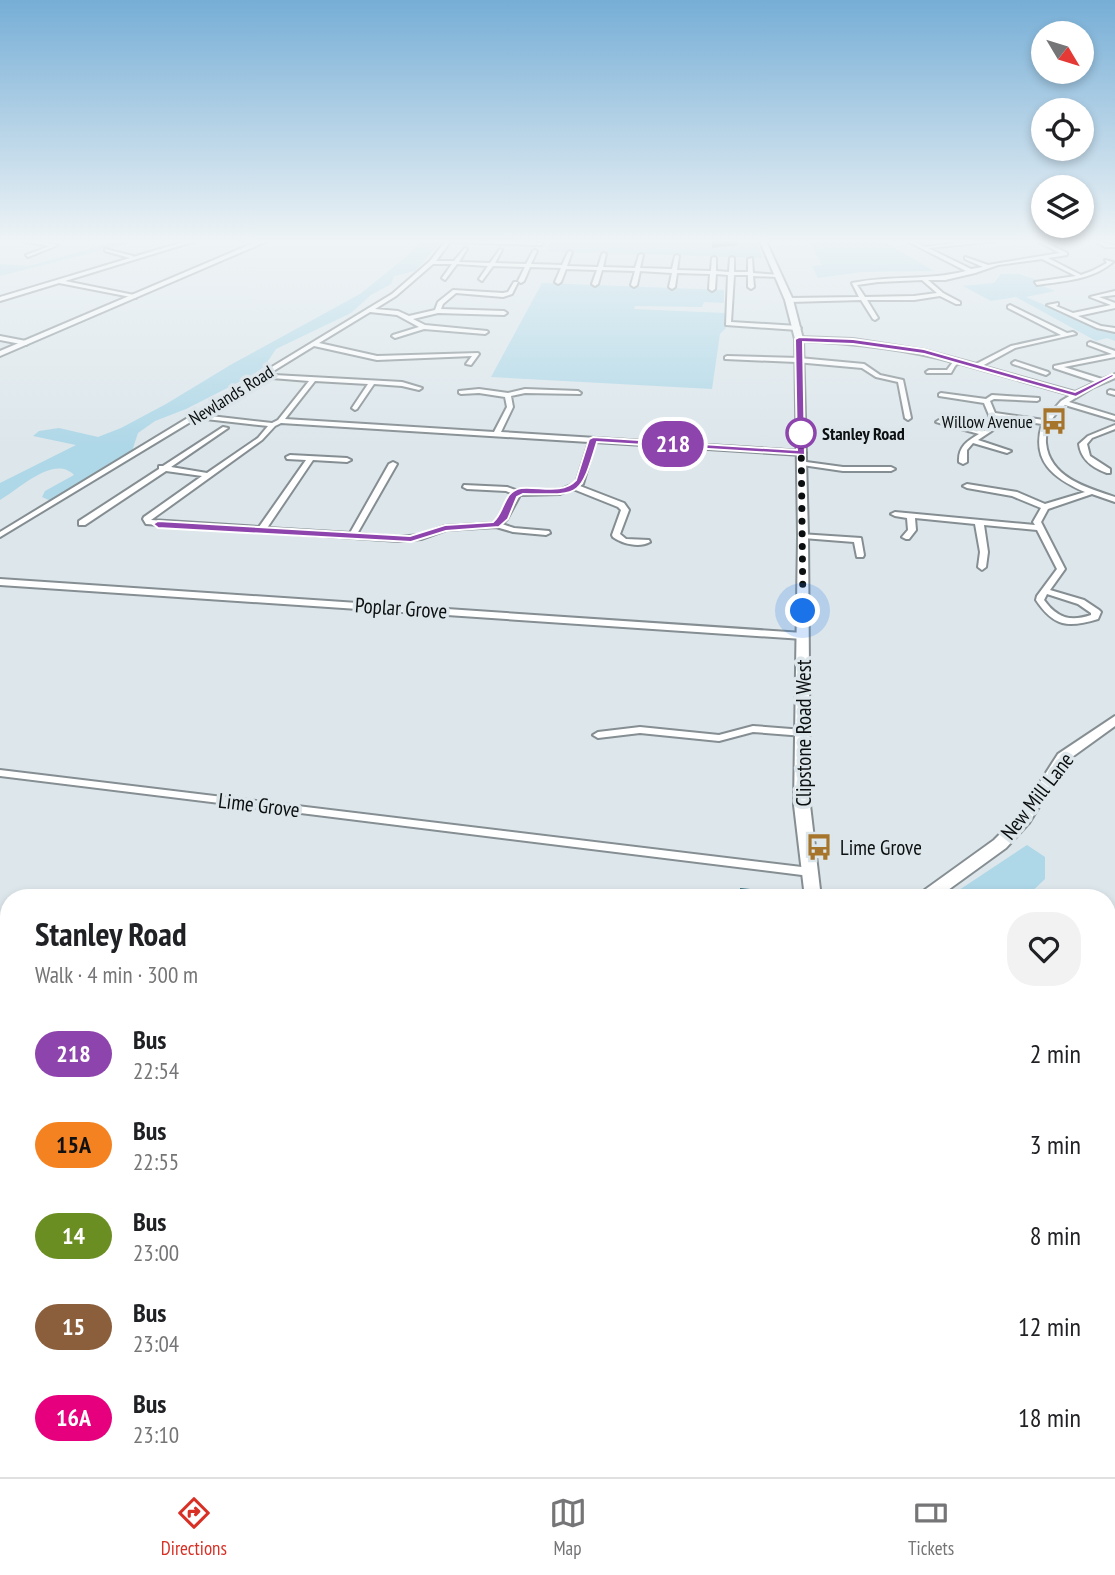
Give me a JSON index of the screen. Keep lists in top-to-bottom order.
{
  "streets": {
    "main road": ["Clipstone Road West", "New Mill Lane"],
    "street": ["Newlands Road", "Poplar Grove", "Lime Grove"]
  },
  "crossings": [
    ["Poplar Grove", "Clipstone Road West"],
    ["Clipstone Road West", "Lime Grove"]
  ],
  "places": {
    "bus stop": ["Willow Avenue", "Lime Grove"],
    "other": ["Stanley Road"]
  },
  "lines": ["bus line 218"],
  "north": "bottom right",
  "page": {
    "on_map": "218",
    "heading": ["Stanley Road", "Walk · 4 min · 300 m"],
    "list": [
      {
        "mark": "218",
        "name": "Bus",
        "note": "22:54",
        "value": "2 min"
      },
      {
        "mark": "15A",
        "name": "Bus",
        "note": "22:55",
        "value": "3 min"
      },
      {
        "mark": "14",
        "name": "Bus",
        "note": "23:00",
        "value": "8 min"
      },
      {
        "mark": "15",
        "name": "Bus",
        "note": "23:04",
        "value": "12 min"
      },
      {
        "mark": "16A",
        "name": "Bus",
        "note": "23:10",
        "value": "18 min"
      }
    ],
    "tabs": ["Directions", "Map", "Tickets"]
  }
}
